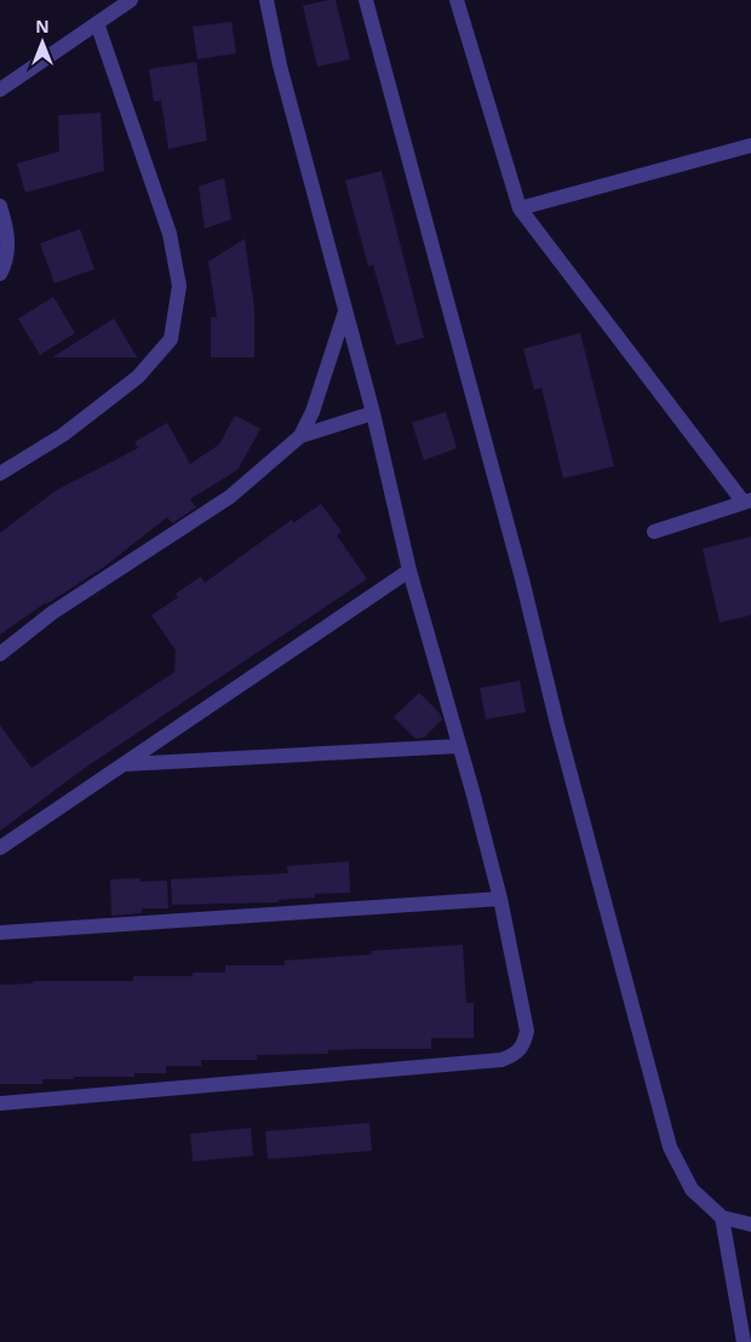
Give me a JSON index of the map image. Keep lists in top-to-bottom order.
{
  "north": "top"
}
